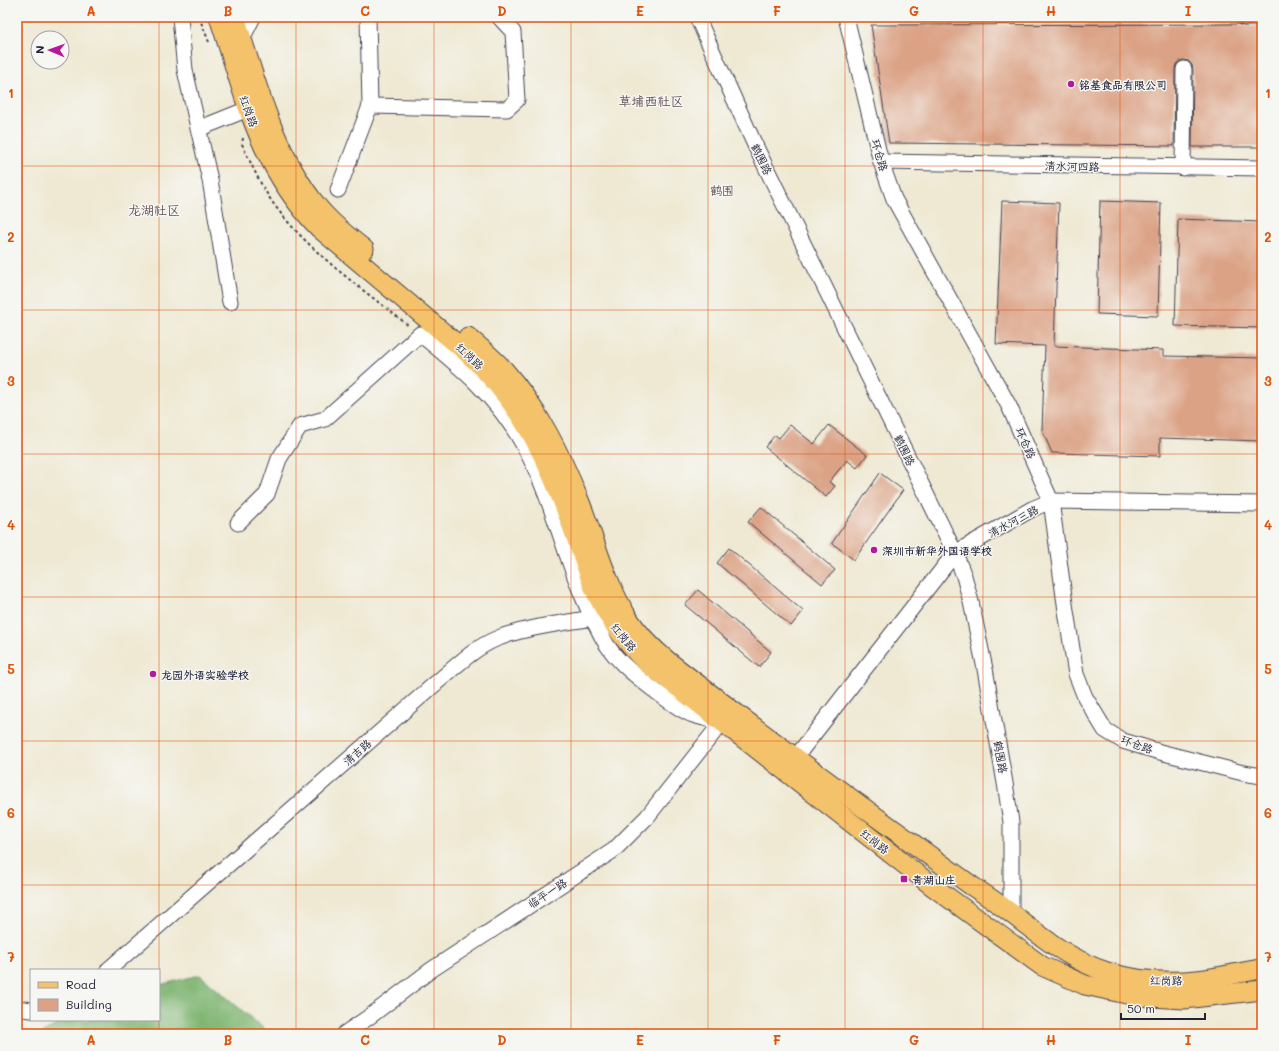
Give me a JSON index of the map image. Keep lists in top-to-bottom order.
{
  "streets": {
    "main road": ["红岗路"],
    "street": [
      "环仓路",
      "鹤围路",
      "清水河四路",
      "清水河三路",
      "清吉路",
      "临平一路"
    ]
  },
  "crossings": [
    ["红岗路", "鹤围路"],
    ["红岗路", "清水河三路"],
    ["红岗路", "临平一路"],
    ["环仓路", "清水河四路"],
    ["环仓路", "清水河三路"],
    ["鹤围路", "清水河三路"]
  ],
  "districts": ["草埔西社区", "鹤围", "龙湖社区"],
  "places": {
    "other": ["铭基食品有限公司", "深圳市新华外国语学校", "龙园外语实验学校"],
    "transit": ["青湖山庄"]
  },
  "legend": ["Road", "Building"],
  "scale_bar": "50 m",
  "north": "left",
  "grid": {
    "columns": [
      "A",
      "B",
      "C",
      "D",
      "E",
      "F",
      "G",
      "H",
      "I"
    ],
    "rows": [
      "1",
      "2",
      "3",
      "4",
      "5",
      "6",
      "7"
    ]
  }
}
